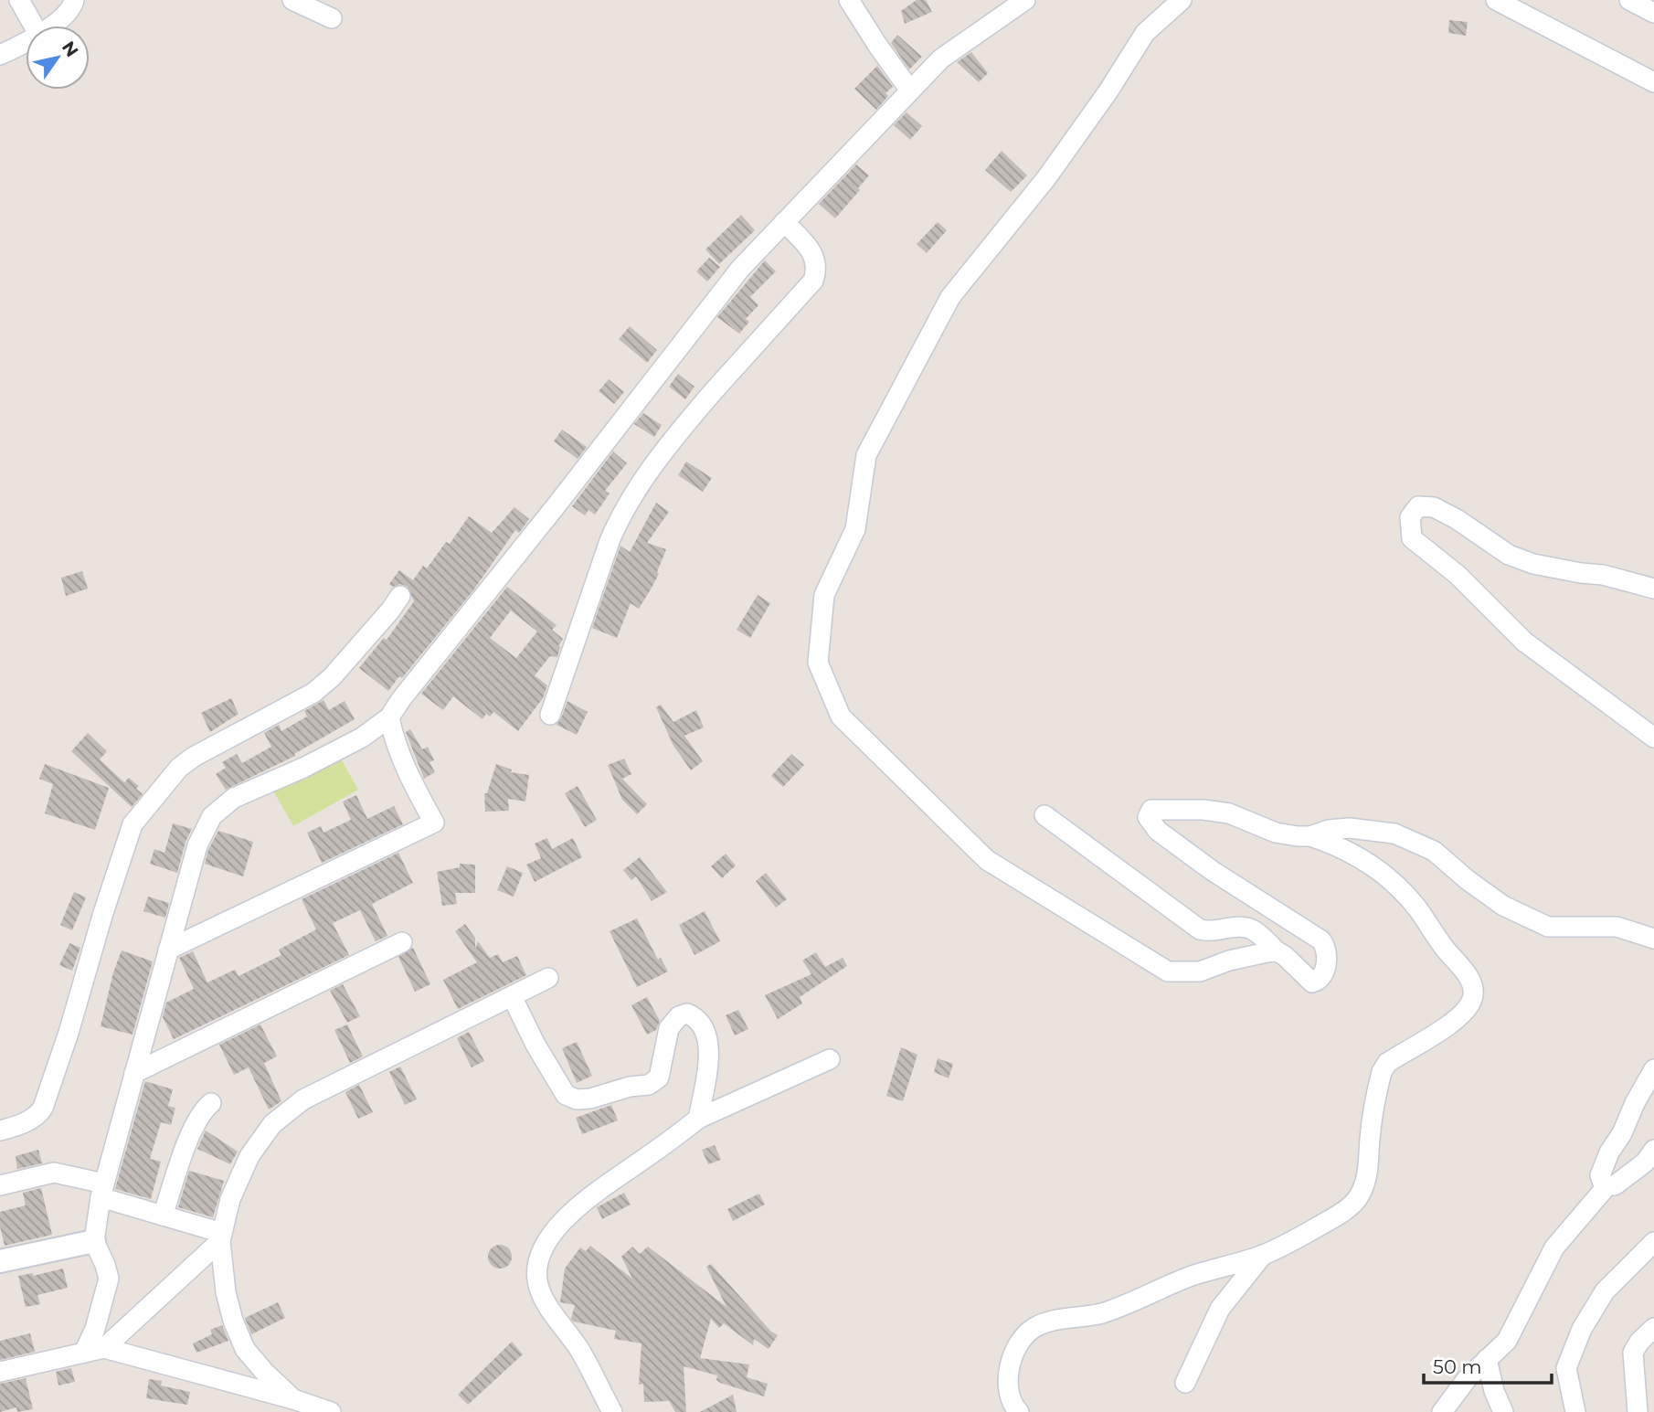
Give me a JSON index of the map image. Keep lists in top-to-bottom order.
{
  "scale_bar": "50 m",
  "north": "top right"
}
